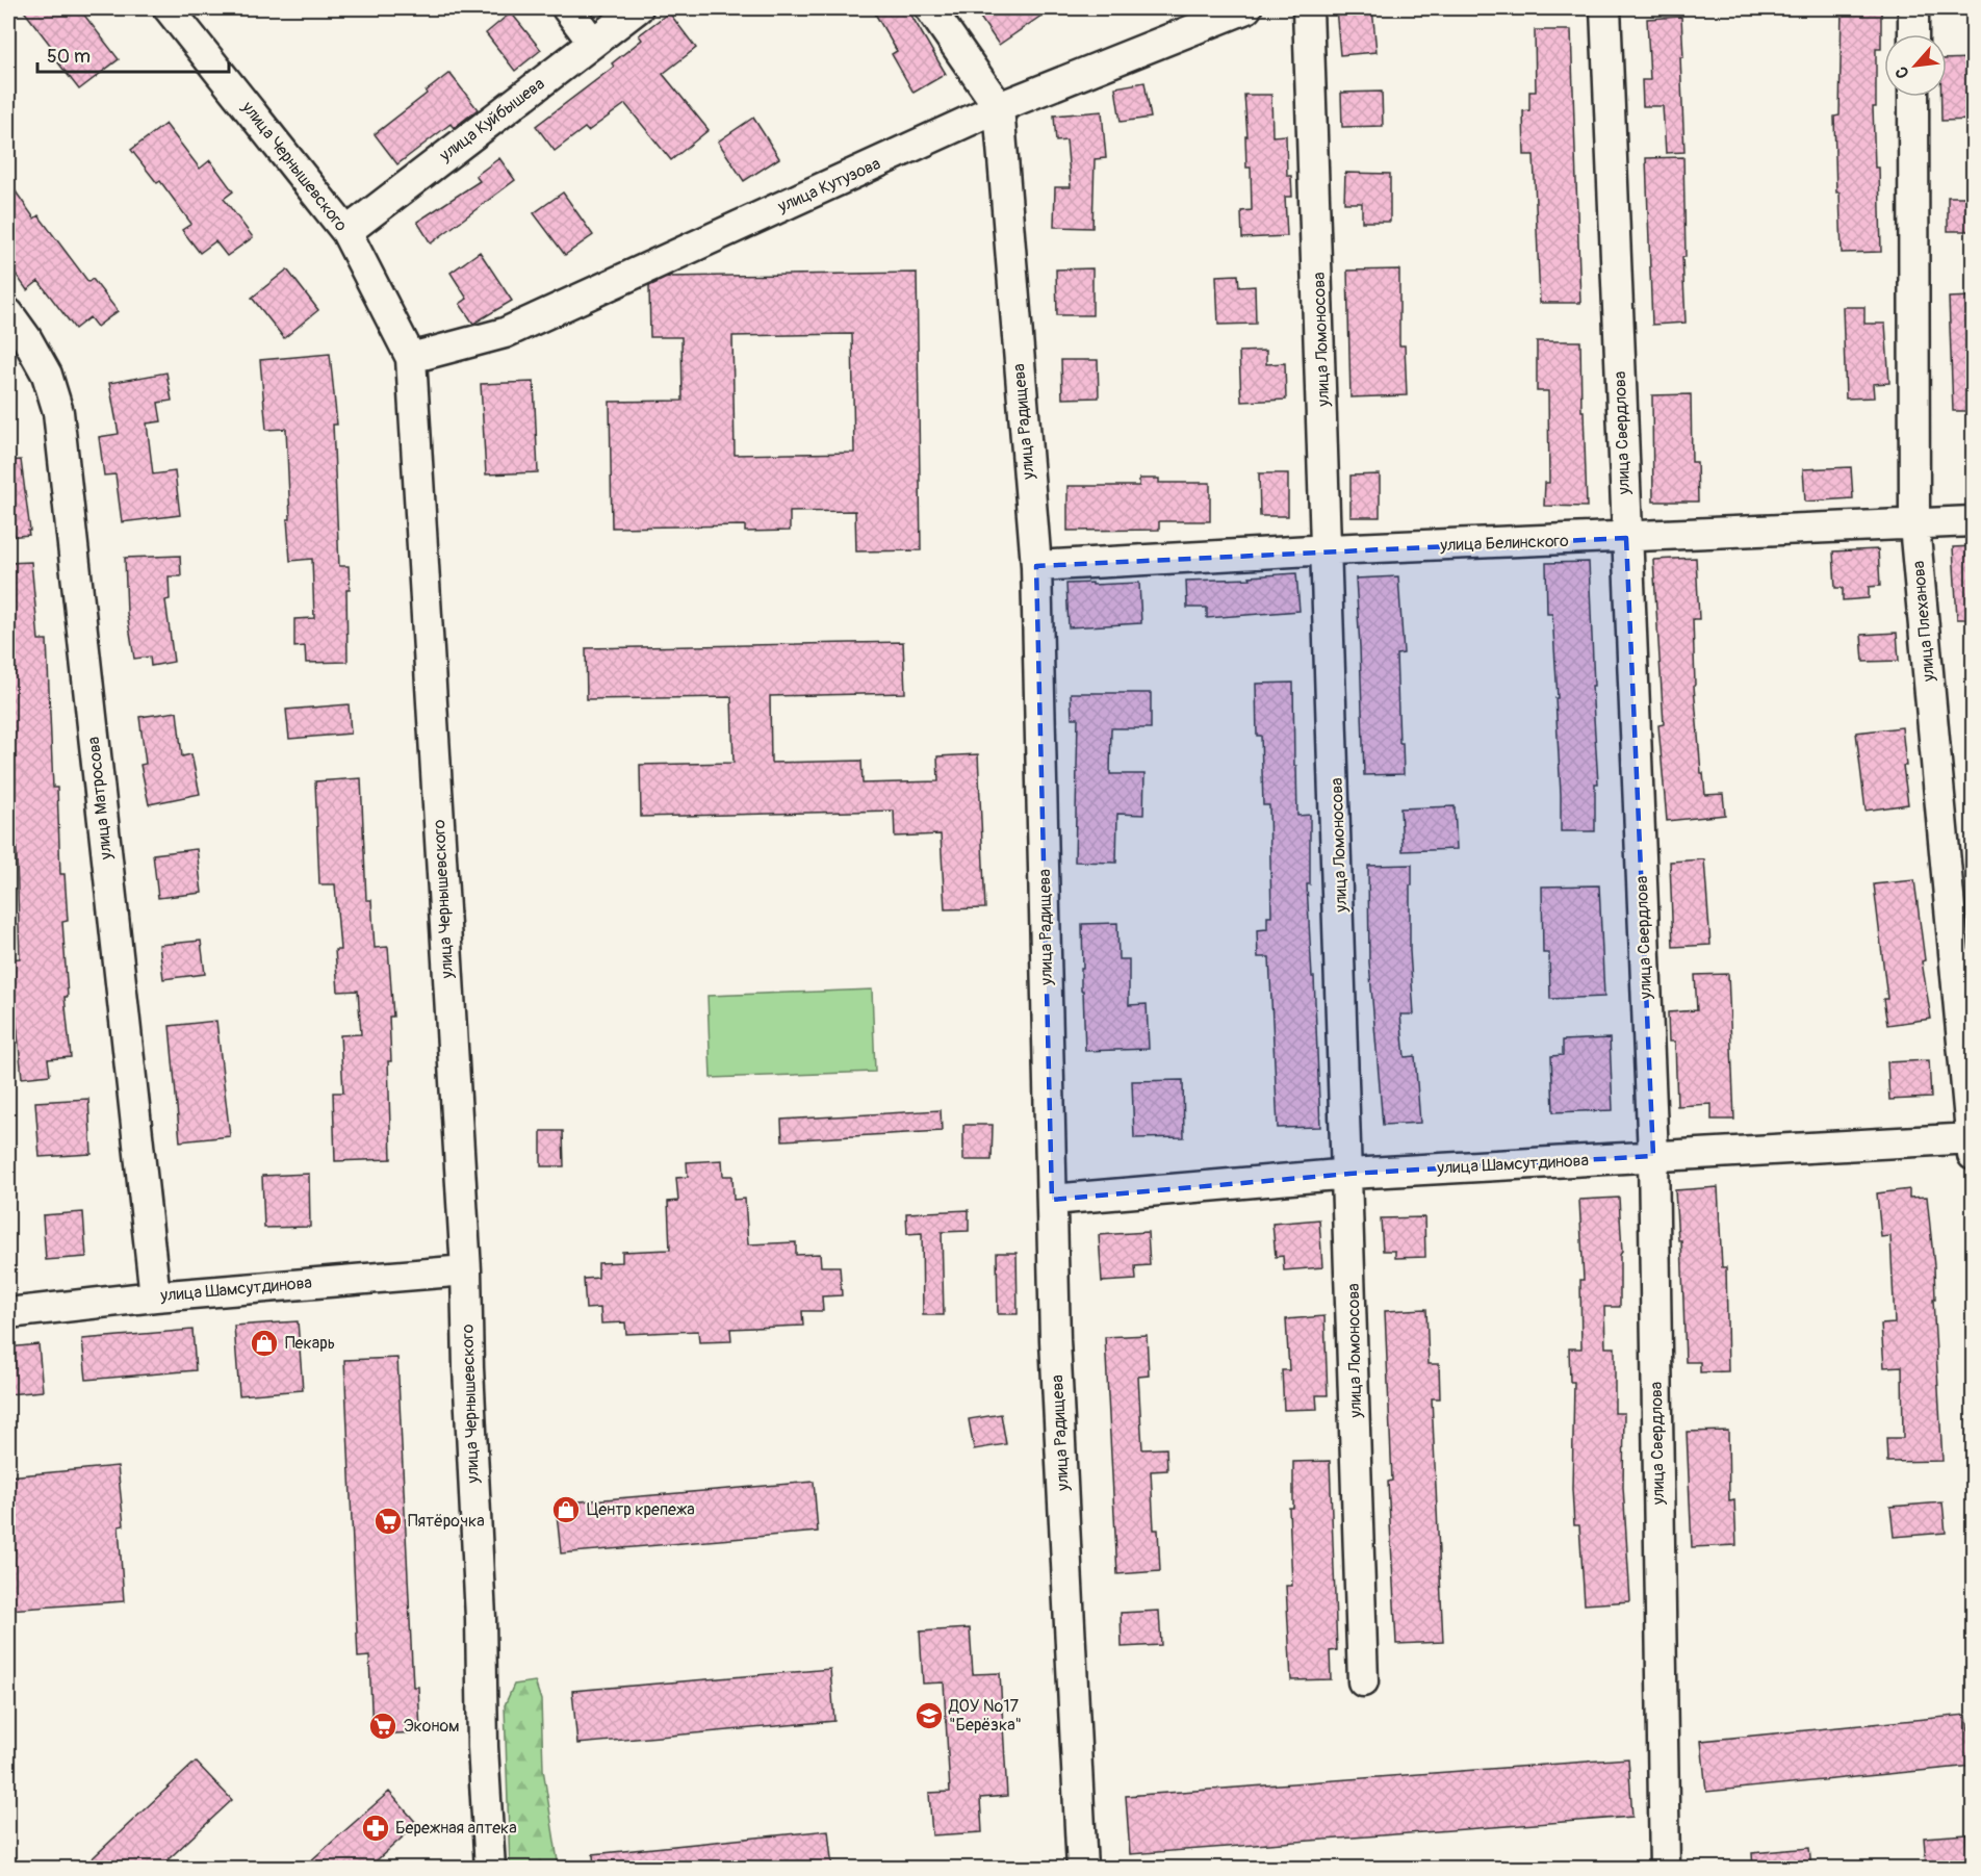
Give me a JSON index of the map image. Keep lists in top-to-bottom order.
{
  "streets": {
    "street": [
      "улица Куйбышева",
      "улица Чернышевского",
      "улица Кутузова",
      "улица Ломоносова",
      "улица Радищева",
      "улица Свердлова",
      "улица Белинского",
      "улица Плеханова",
      "улица Матросова",
      "улица Шамсутдинова"
    ]
  },
  "crossings": [
    ["улица Куйбышева", "улица Чернышевского"],
    ["улица Чернышевского", "улица Кутузова"],
    ["улица Чернышевского", "улица Шамсутдинова"],
    ["улица Кутузова", "улица Радищева"],
    ["улица Ломоносова", "улица Белинского"],
    ["улица Ломоносова", "улица Шамсутдинова"],
    ["улица Радищева", "улица Белинского"],
    ["улица Радищева", "улица Шамсутдинова"],
    ["улица Свердлова", "улица Белинского"],
    ["улица Свердлова", "улица Шамсутдинова"],
    ["улица Белинского", "улица Плеханова"],
    ["улица Плеханова", "улица Шамсутдинова"],
    ["улица Матросова", "улица Шамсутдинова"]
  ],
  "places": {
    "shop": ["Пекарь", "Центр крепежа"],
    "supermarket": ["Пятёрочка", "Эконом"],
    "school or university": ["ДОУ №17 \"Берёзка\""],
    "pharmacy": ["Бережная аптека"]
  },
  "scale_bar": "50 m",
  "north": "bottom left"
}
